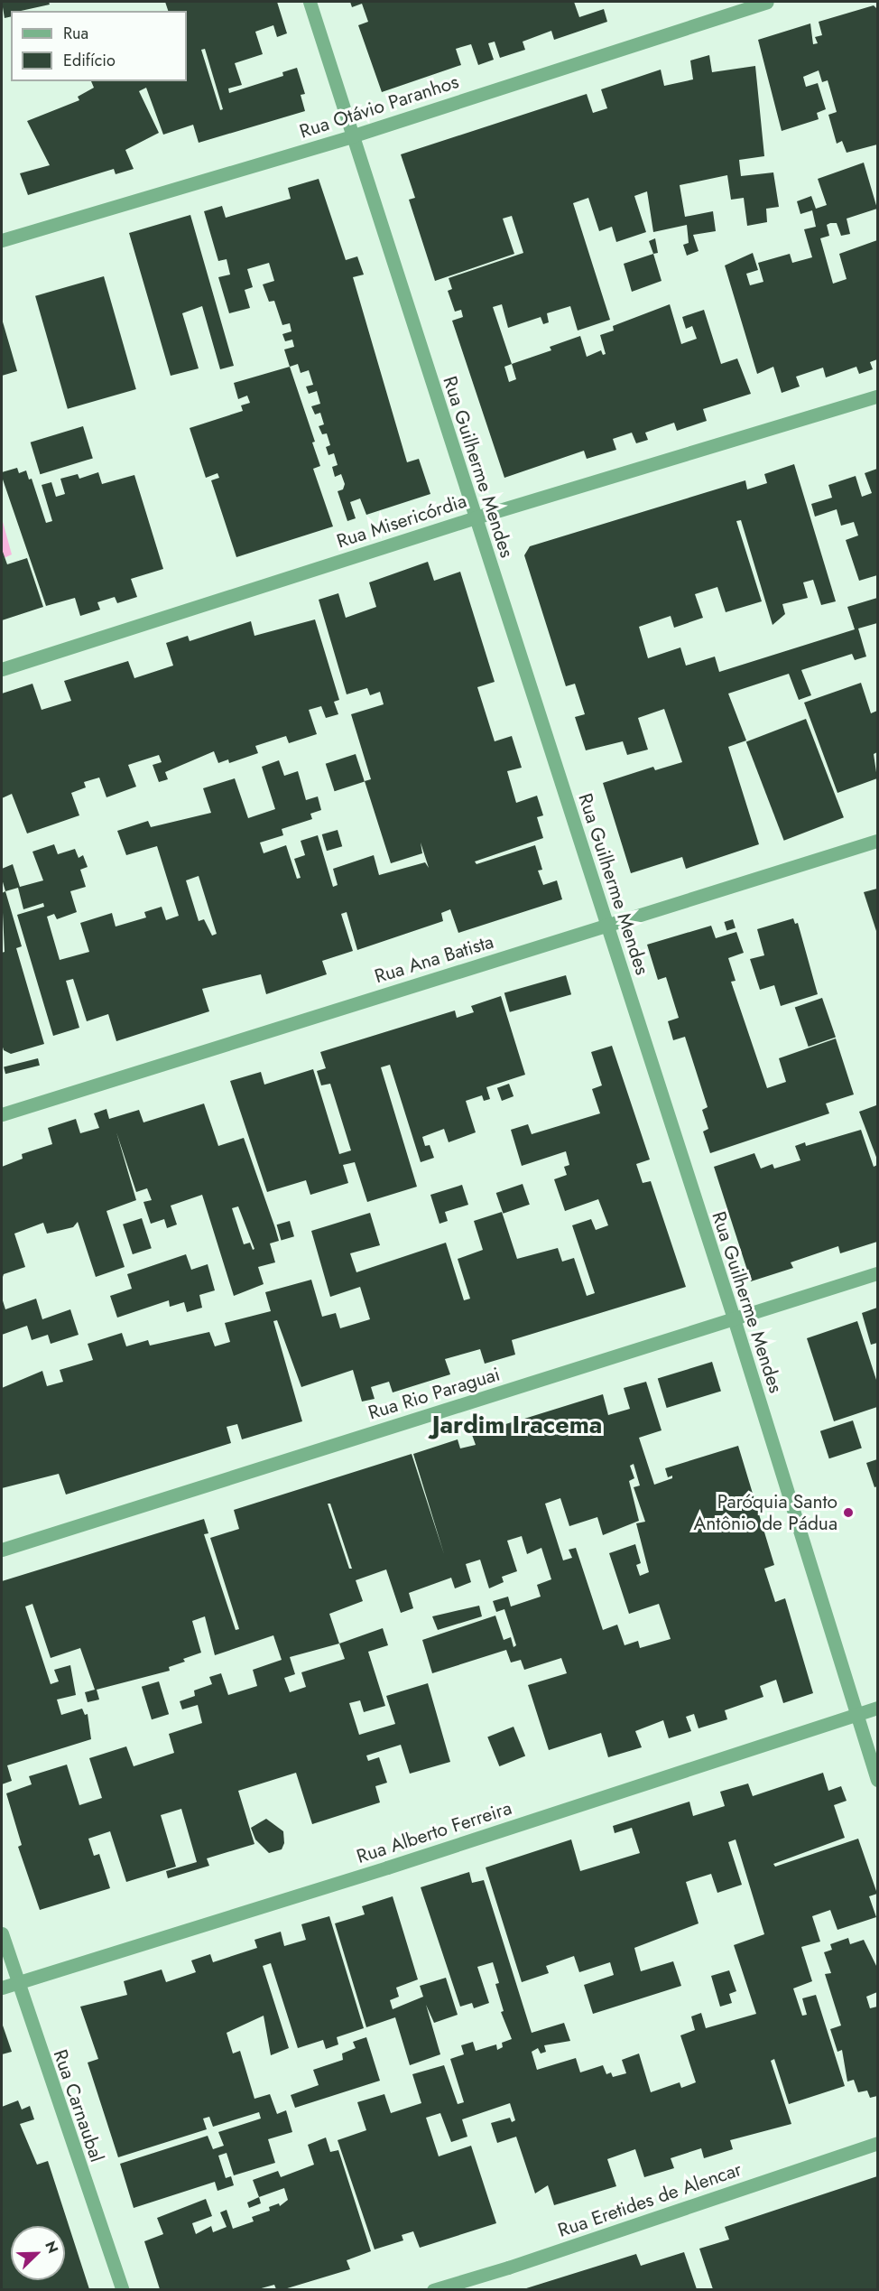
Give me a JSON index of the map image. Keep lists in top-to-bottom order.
{
  "streets": {
    "street": [
      "Rua Otávio Paranhos",
      "Rua Guilherme Mendes",
      "Rua Misericórdia",
      "Rua Ana Batista",
      "Rua Rio Paraguai",
      "Rua Alberto Ferreira",
      "Rua Carnaubal",
      "Rua Eretides de Alencar"
    ]
  },
  "crossings": [
    ["Rua Otávio Paranhos", "Rua Guilherme Mendes"],
    ["Rua Guilherme Mendes", "Rua Misericórdia"],
    ["Rua Guilherme Mendes", "Rua Ana Batista"],
    ["Rua Guilherme Mendes", "Rua Rio Paraguai"],
    ["Rua Guilherme Mendes", "Rua Alberto Ferreira"],
    ["Rua Alberto Ferreira", "Rua Carnaubal"]
  ],
  "districts": ["Jardim Iracema"],
  "places": ["Paróquia Santo Antônio de Pádua"],
  "legend": ["Rua", "Edifício"],
  "north": "top right"
}
